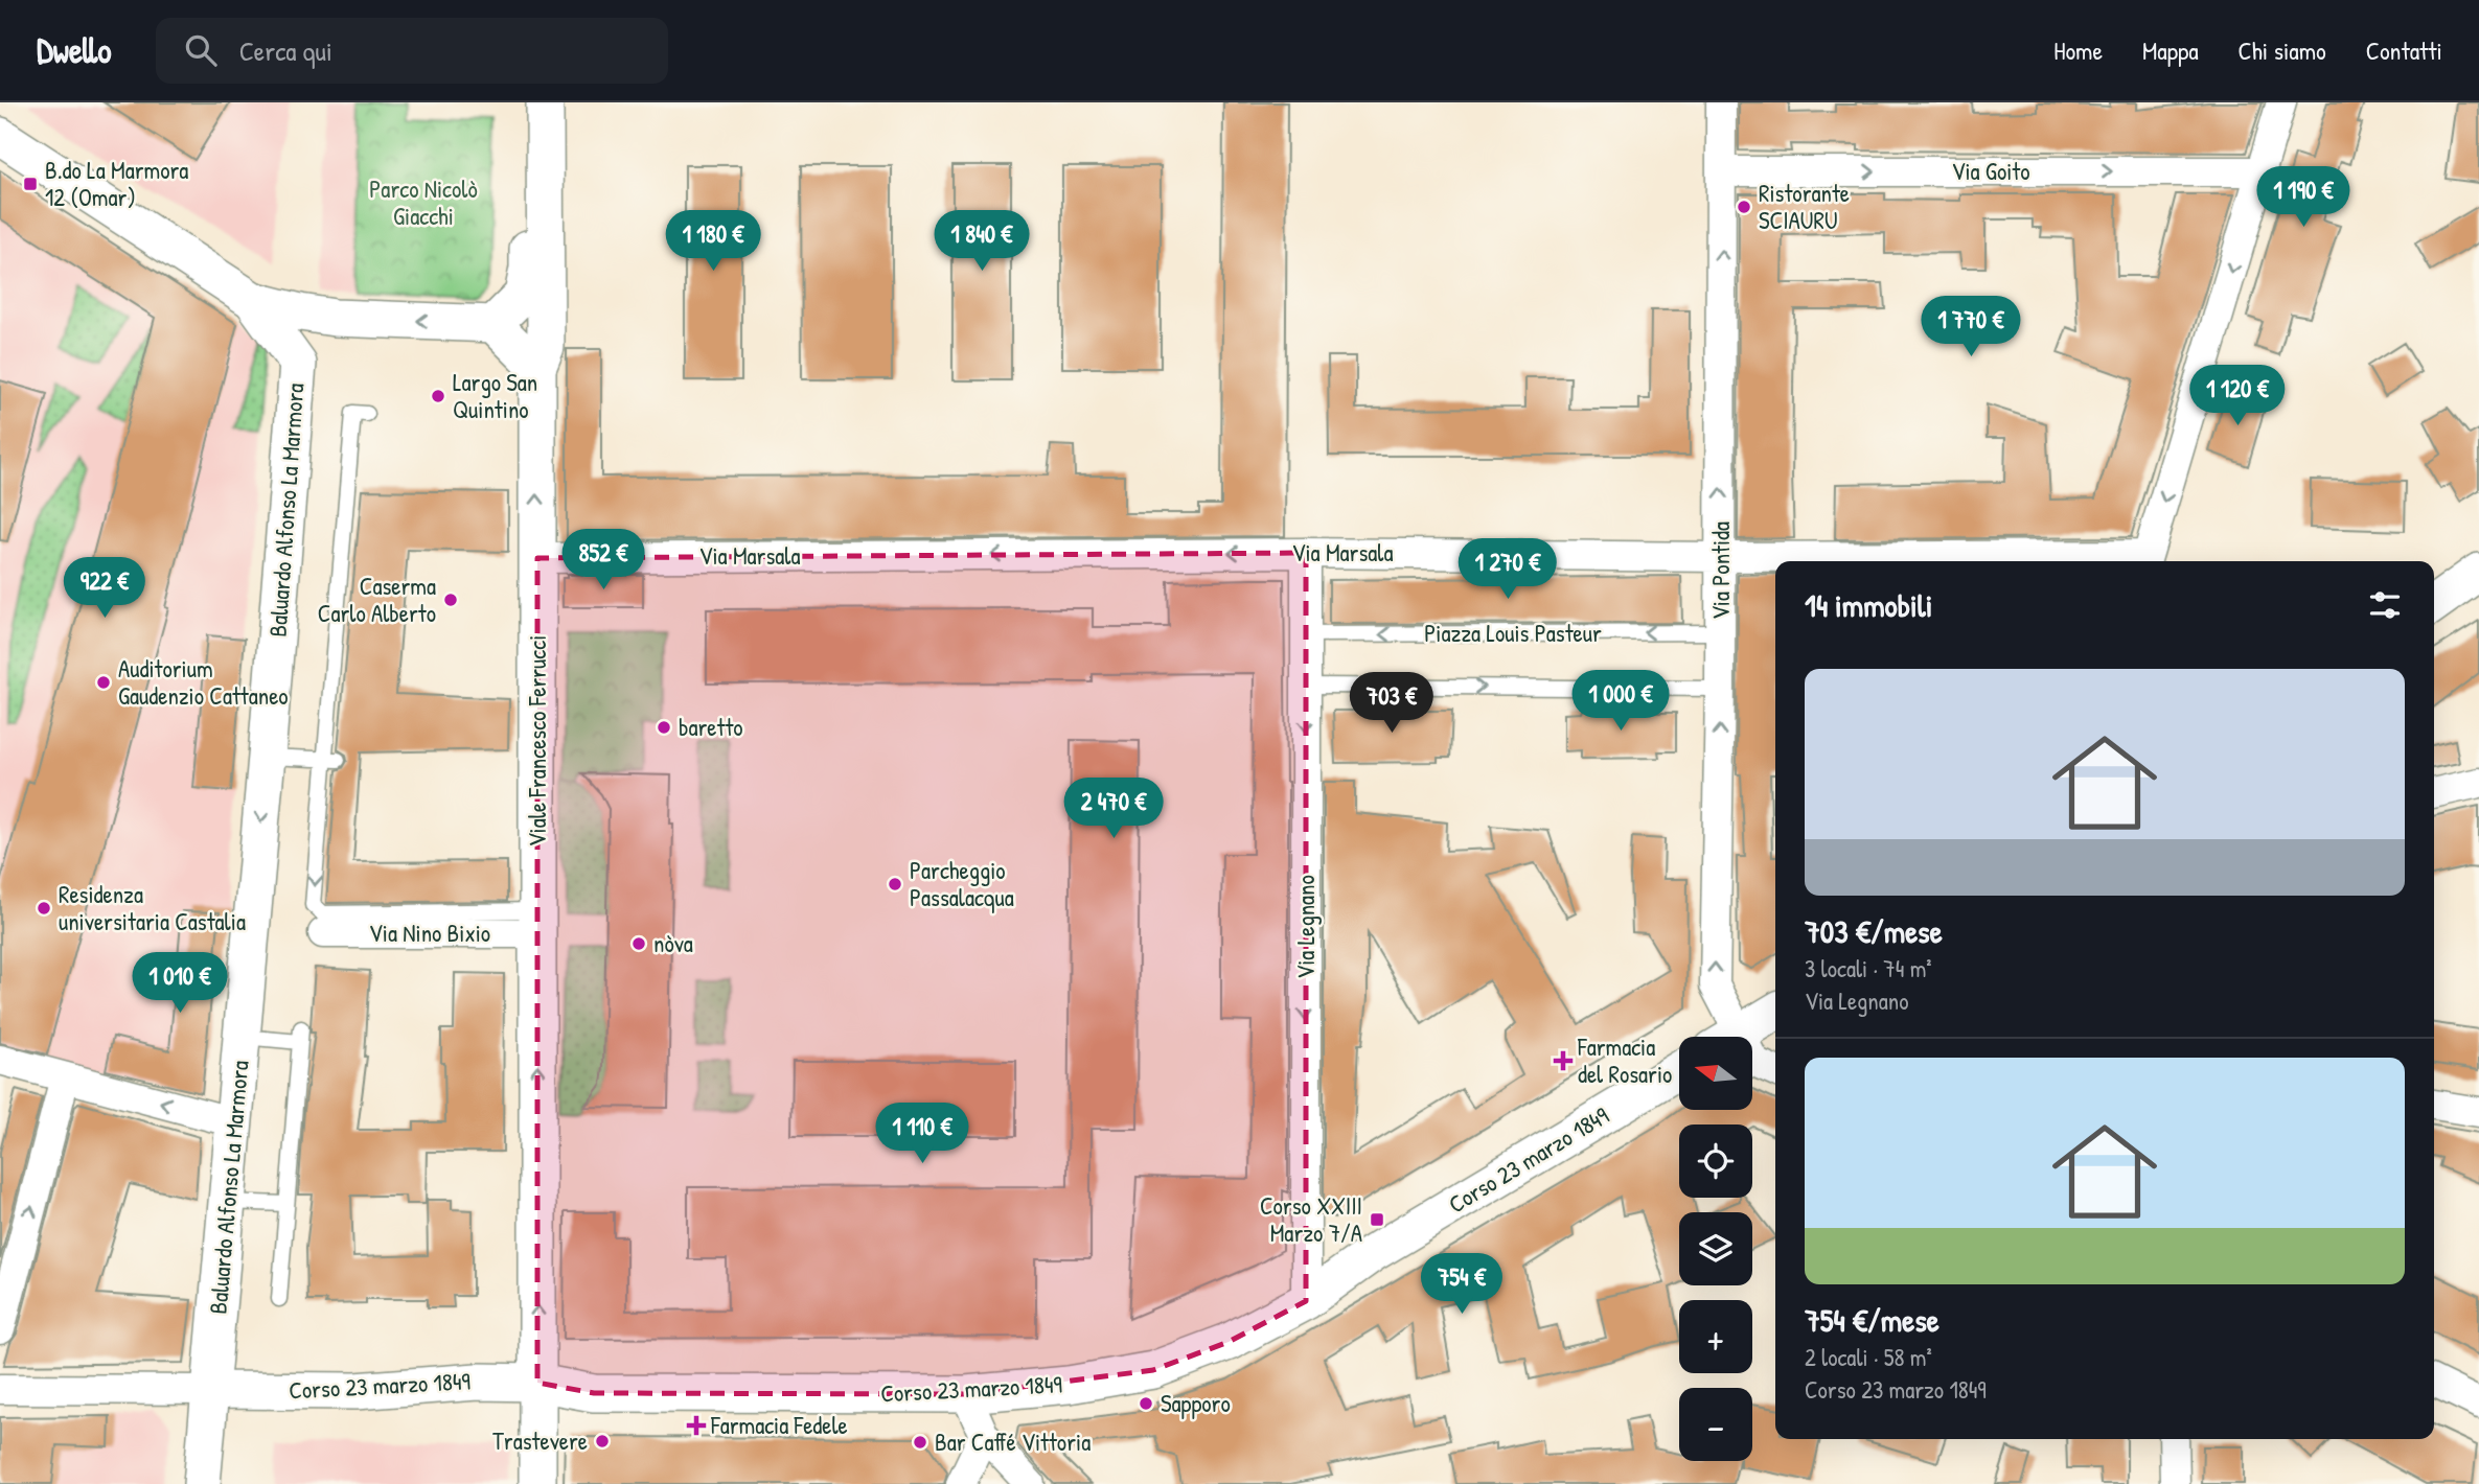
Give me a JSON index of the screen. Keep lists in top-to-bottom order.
{
  "streets": {
    "street": [
      "Via Goito",
      "Baluardo Alfonso La Marmora",
      "Via Marsala",
      "Via Pontida",
      "Viale Francesco Ferrucci",
      "Via Legnano",
      "Via Nino Bixio",
      "Corso 23 marzo 1849"
    ],
    "lane": ["Piazza Louis Pasteur"]
  },
  "crossings": [
    ["Via Goito", "Via Pontida"],
    ["Baluardo Alfonso La Marmora", "Corso 23 marzo 1849"],
    ["Via Marsala", "Via Pontida"],
    ["Via Marsala", "Viale Francesco Ferrucci"],
    ["Via Marsala", "Via Legnano"],
    ["Via Pontida", "Piazza Louis Pasteur"],
    ["Piazza Louis Pasteur", "Via Legnano"],
    ["Viale Francesco Ferrucci", "Via Nino Bixio"],
    ["Viale Francesco Ferrucci", "Corso 23 marzo 1849"],
    ["Via Legnano", "Corso 23 marzo 1849"]
  ],
  "one_way": [
    "Via Goito",
    "Via Marsala",
    "Via Pontida",
    "Viale Francesco Ferrucci",
    "Via Legnano"
  ],
  "parks": ["Parco Nicolò Giacchi"],
  "places": {
    "transit": ["B.do La Marmora 12 (Omar)", "Corso XXIII Marzo 7/A"],
    "other": [
      "Ristorante SCIAURU",
      "Largo San Quintino",
      "Caserma Carlo Alberto",
      "Auditorium Gaudenzio Cattaneo",
      "baretto",
      "Parcheggio Passalacqua",
      "Residenza universitaria Castalia",
      "nòva",
      "Sapporo",
      "Trastevere",
      "Bar Caffé Vittoria"
    ],
    "health": ["Farmacia del Rosario", "Farmacia Fedele"]
  },
  "north": "left",
  "page": {
    "header": "Dwello",
    "search": "Cerca qui",
    "nav": [
      "Home",
      "Mappa",
      "Chi siamo",
      "Contatti"
    ],
    "price": [
      "1 190 €",
      "1 180 €",
      "1 840 €",
      "1 770 €",
      "1 120 €",
      "852 €",
      "1 270 €",
      "922 €",
      "1 000 €",
      "703 €",
      "2 470 €",
      "1 010 €",
      "1 110 €",
      "754 €"
    ],
    "heading": "14 immobili",
    "list": [
      {
        "name": "703 €/mese",
        "note": "3 locali · 74 m² · Via Legnano"
      },
      {
        "name": "754 €/mese",
        "note": "2 locali · 58 m² · Corso 23 marzo 1849"
      }
    ],
    "map_buttons": ["+", "−"]
  }
}
